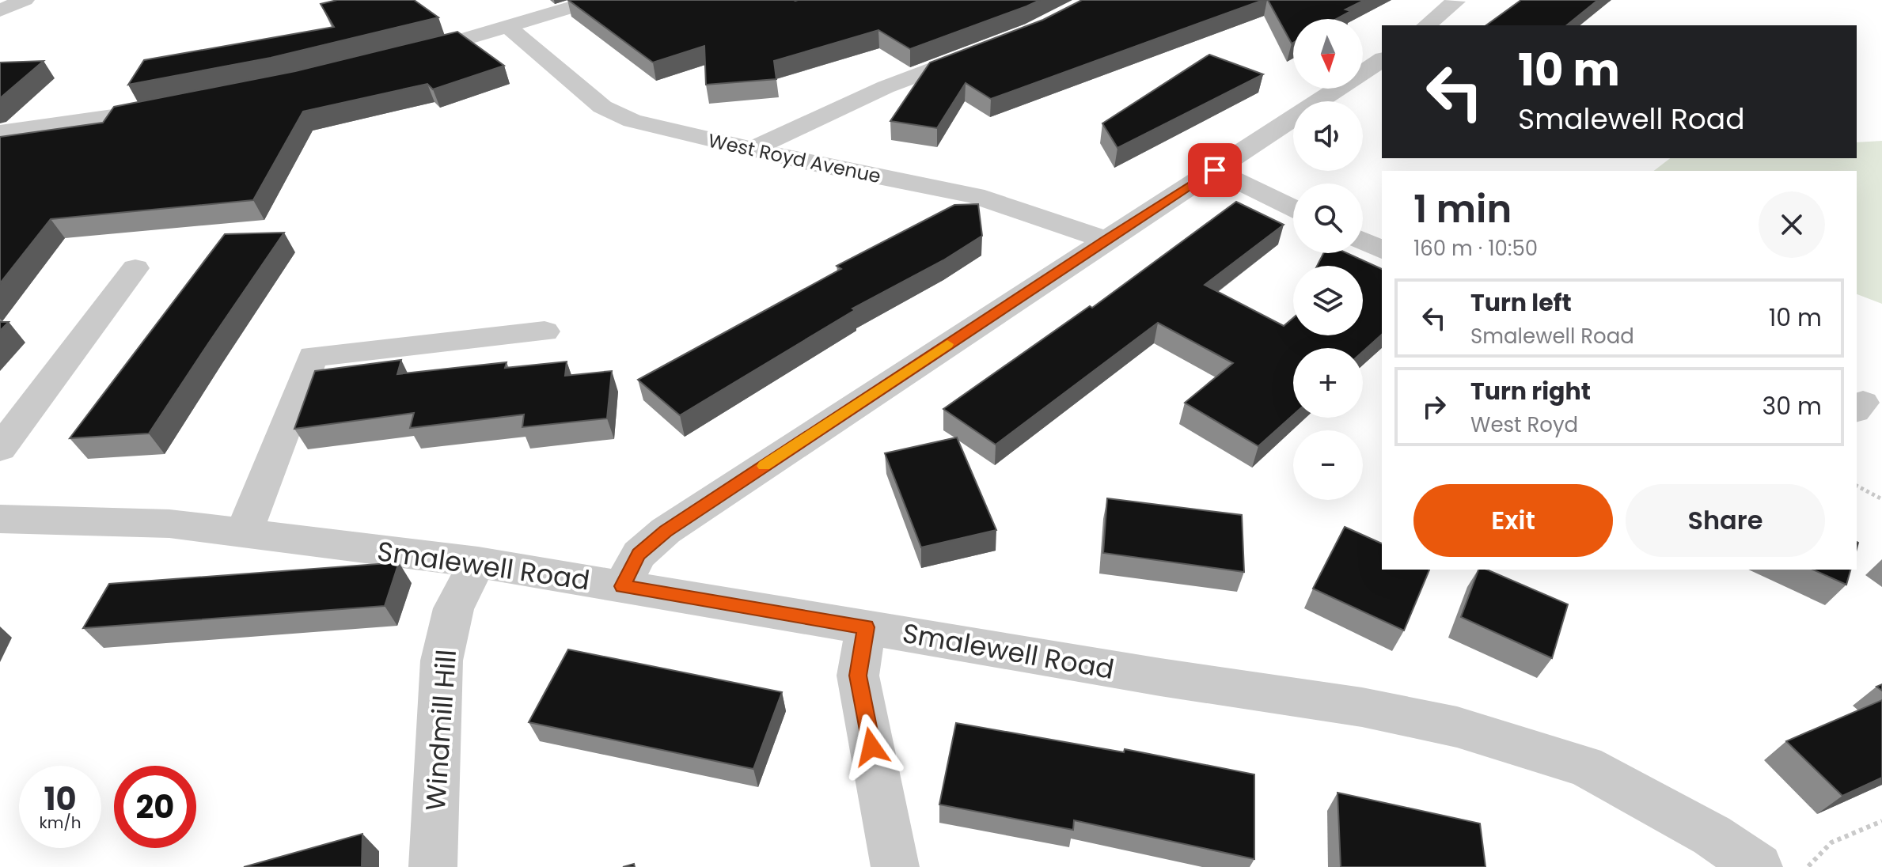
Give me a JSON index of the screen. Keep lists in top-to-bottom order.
{
  "streets": {
    "street": ["West Royd Avenue", "Smalewell Road", "Windmill Hill"]
  },
  "crossings": [
    ["Smalewell Road", "Windmill Hill"]
  ],
  "north": "bottom",
  "page": {
    "map_buttons": ["+", "−"],
    "turn": ["10 m", "Smalewell Road"],
    "heading": ["1 min", "160 m · 10:50"],
    "list": [
      {
        "name": "Turn left",
        "note": "Smalewell Road",
        "value": "10 m"
      },
      {
        "name": "Turn right",
        "note": "West Royd",
        "value": "30 m"
      }
    ],
    "buttons": ["Exit", "Share"],
    "speed": "10 km/h",
    "limit": "20"
  }
}
